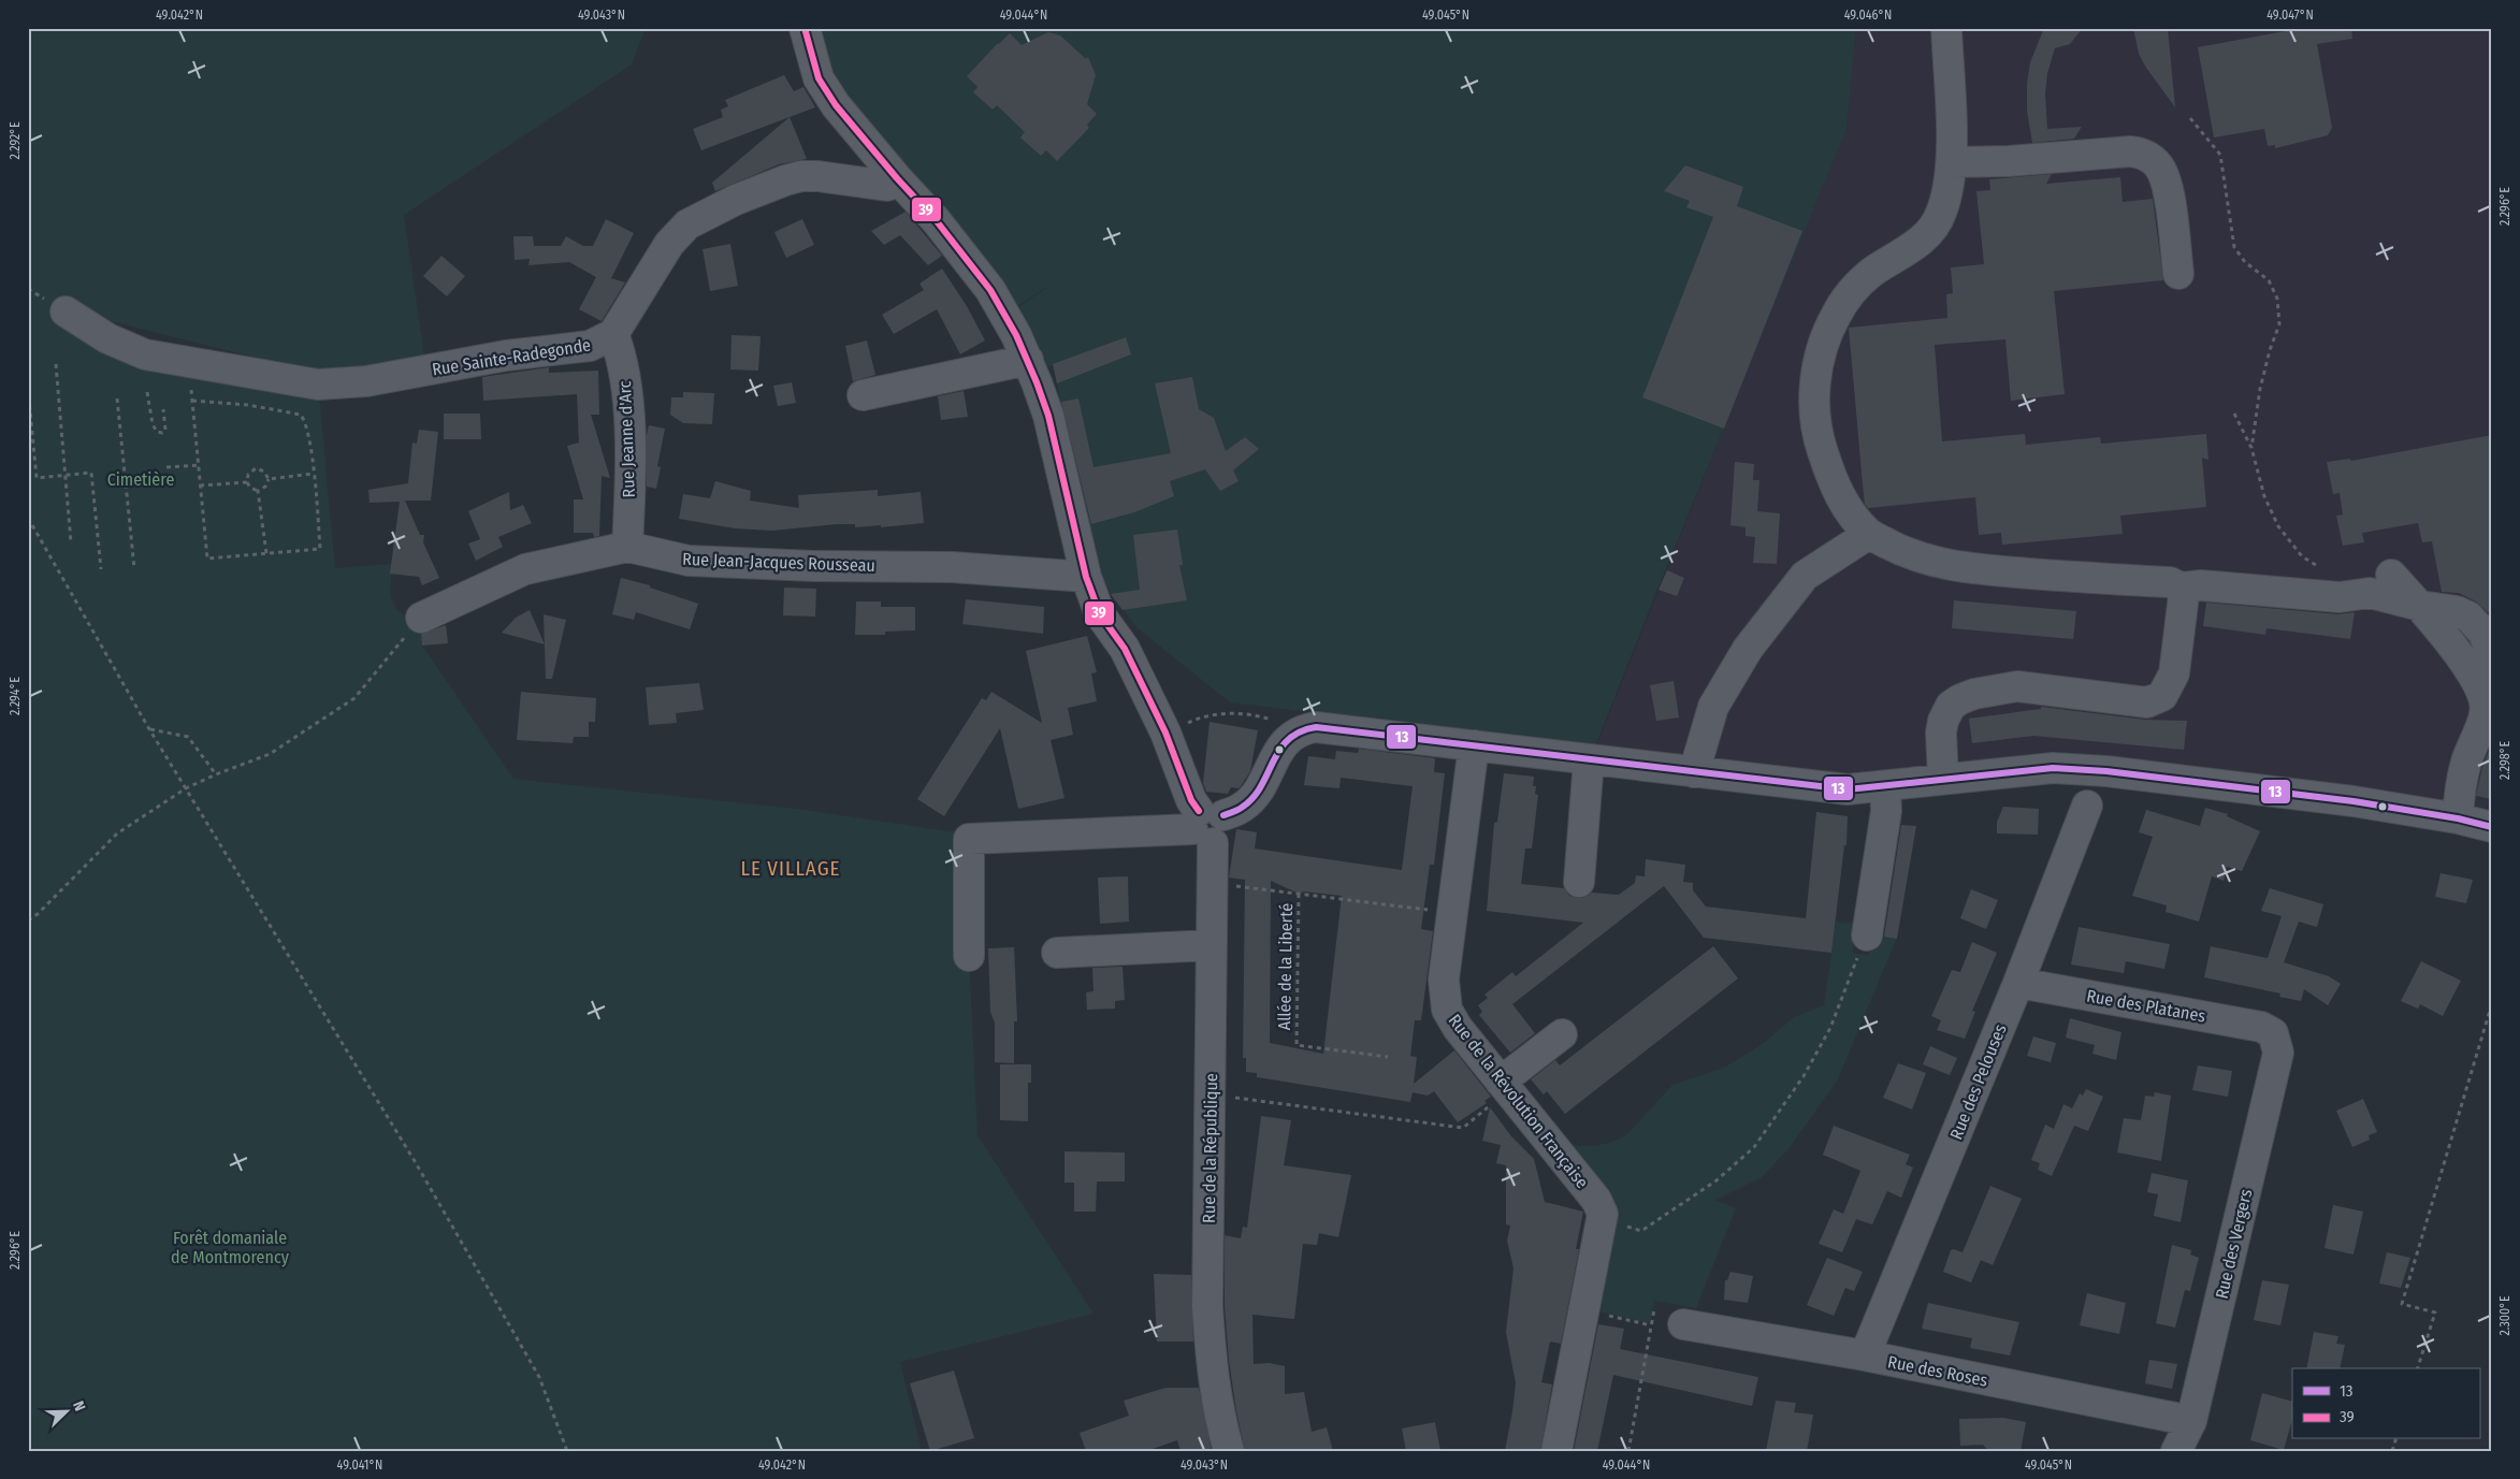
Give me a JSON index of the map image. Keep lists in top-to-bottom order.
{
  "streets": {
    "street": [
      "Rue Sainte-Radegonde",
      "Rue Jeanne d'Arc",
      "Rue Jean-Jacques Rousseau",
      "Rue des Platanes",
      "Rue des Pelouses",
      "Rue de la Révolution Française",
      "Rue de la République",
      "Rue des Vergers",
      "Rue des Roses"
    ],
    "path": ["Allée de la Liberté"]
  },
  "crossings": [
    ["Rue Sainte-Radegonde", "Rue Jeanne d'Arc"],
    ["Rue Jeanne d'Arc", "Rue Jean-Jacques Rousseau"],
    ["Rue des Platanes", "Rue des Pelouses"],
    ["Rue des Platanes", "Rue des Vergers"],
    ["Rue des Pelouses", "Rue des Roses"],
    ["Rue des Vergers", "Rue des Roses"]
  ],
  "districts": ["LE VILLAGE"],
  "parks": ["Cimetière", "Forêt domaniale de Montmorency"],
  "lines": ["transit line 39", "transit line 13"],
  "legend": ["13", "39"],
  "north": "top right",
  "coordinates": [
    "49.042°N",
    "49.043°N",
    "49.044°N",
    "49.045°N",
    "49.046°N",
    "49.047°N",
    "2.292°E",
    "2.296°E",
    "2.294°E",
    "2.298°E",
    "2.300°E",
    "49.041°N"
  ]
}
